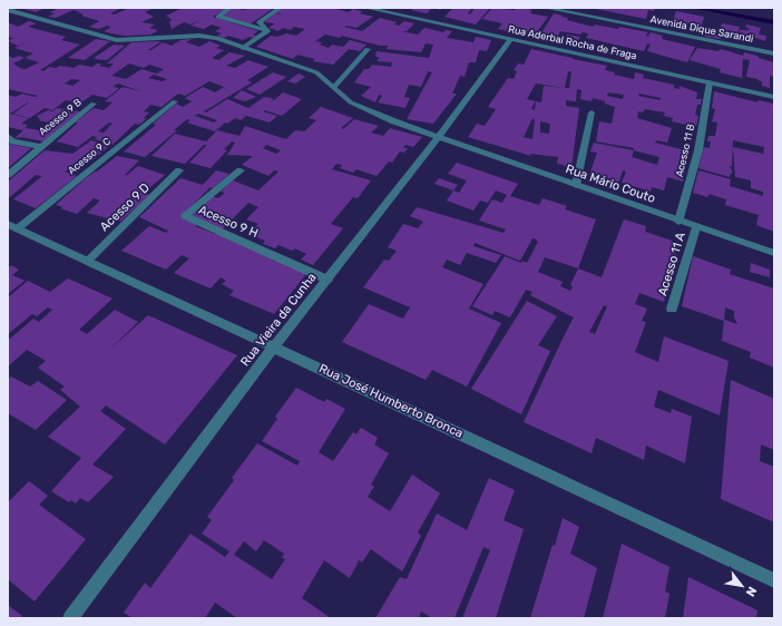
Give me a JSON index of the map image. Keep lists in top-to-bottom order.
{
  "streets": {
    "street": [
      "Avenida Dique Sarandi",
      "Rua Aderbal Rocha de Fraga",
      "Acesso 9 B",
      "Acesso 11 B",
      "Acesso 9 C",
      "Rua Mário Couto",
      "Acesso 9 D",
      "Acesso 9 H",
      "Acesso 11 A",
      "Rua Vieira da Cunha",
      "Rua José Humberto Bronca"
    ]
  },
  "crossings": [
    ["Rua Aderbal Rocha de Fraga", "Acesso 11 B"],
    ["Rua Aderbal Rocha de Fraga", "Rua Vieira da Cunha"],
    ["Acesso 11 B", "Rua Mário Couto"],
    ["Acesso 9 C", "Rua José Humberto Bronca"],
    ["Rua Mário Couto", "Acesso 11 A"],
    ["Rua Mário Couto", "Rua Vieira da Cunha"],
    ["Acesso 9 D", "Rua José Humberto Bronca"],
    ["Acesso 9 H", "Rua Vieira da Cunha"],
    ["Rua Vieira da Cunha", "Rua José Humberto Bronca"]
  ],
  "north": "bottom right"
}
